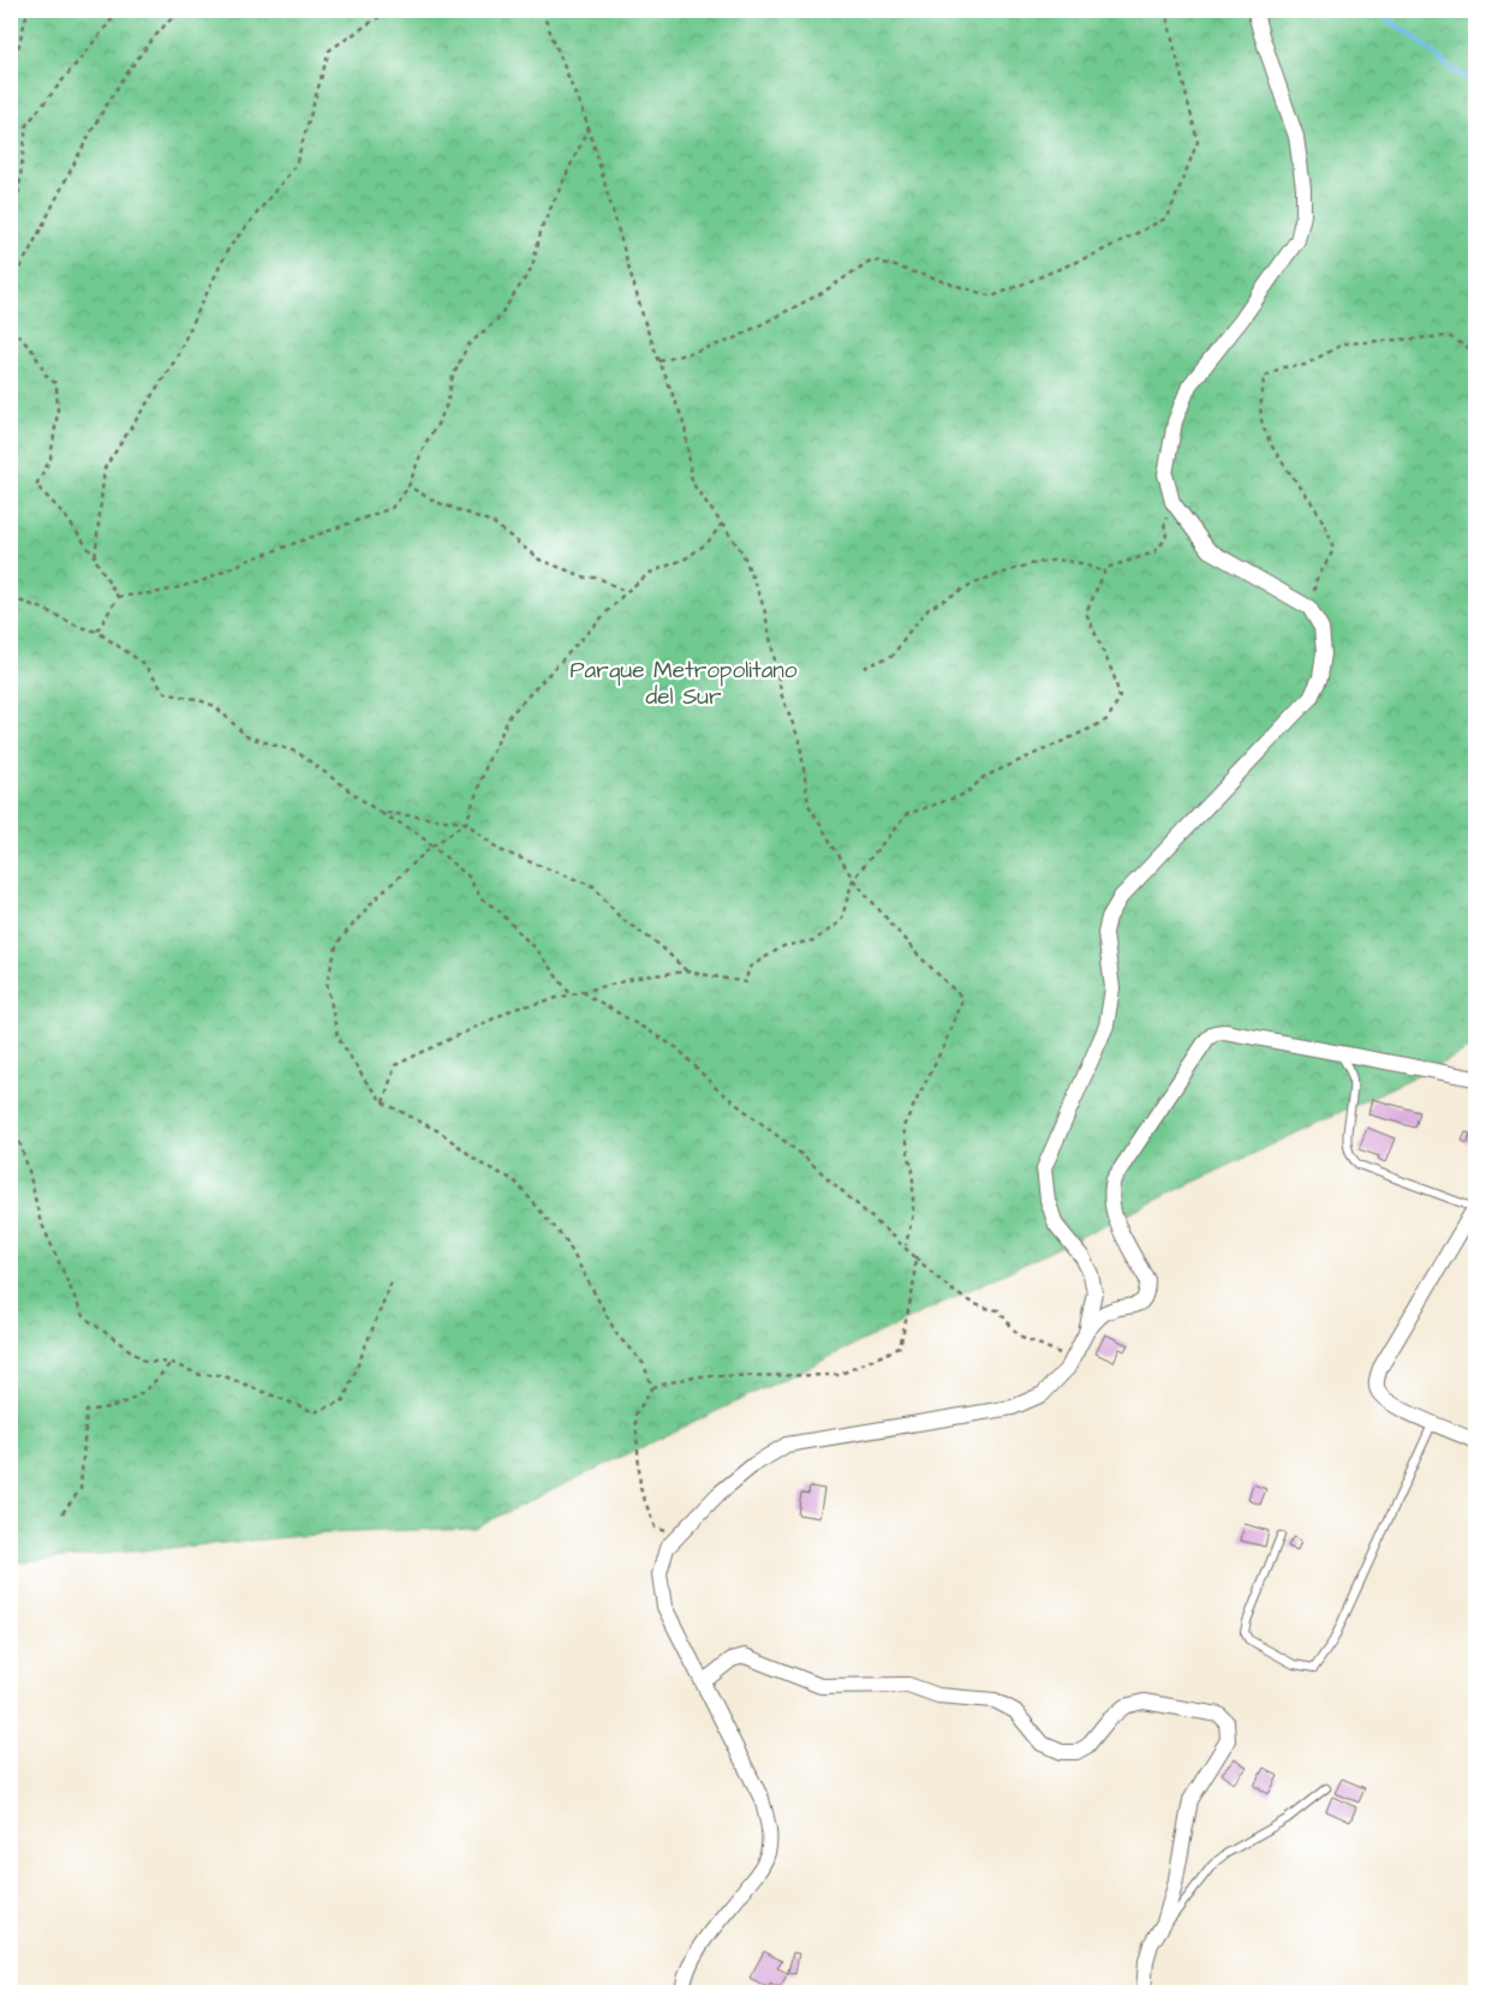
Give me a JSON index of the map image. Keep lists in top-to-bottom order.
{
  "parks": ["Parque Metropolitano del Sur"]
}
